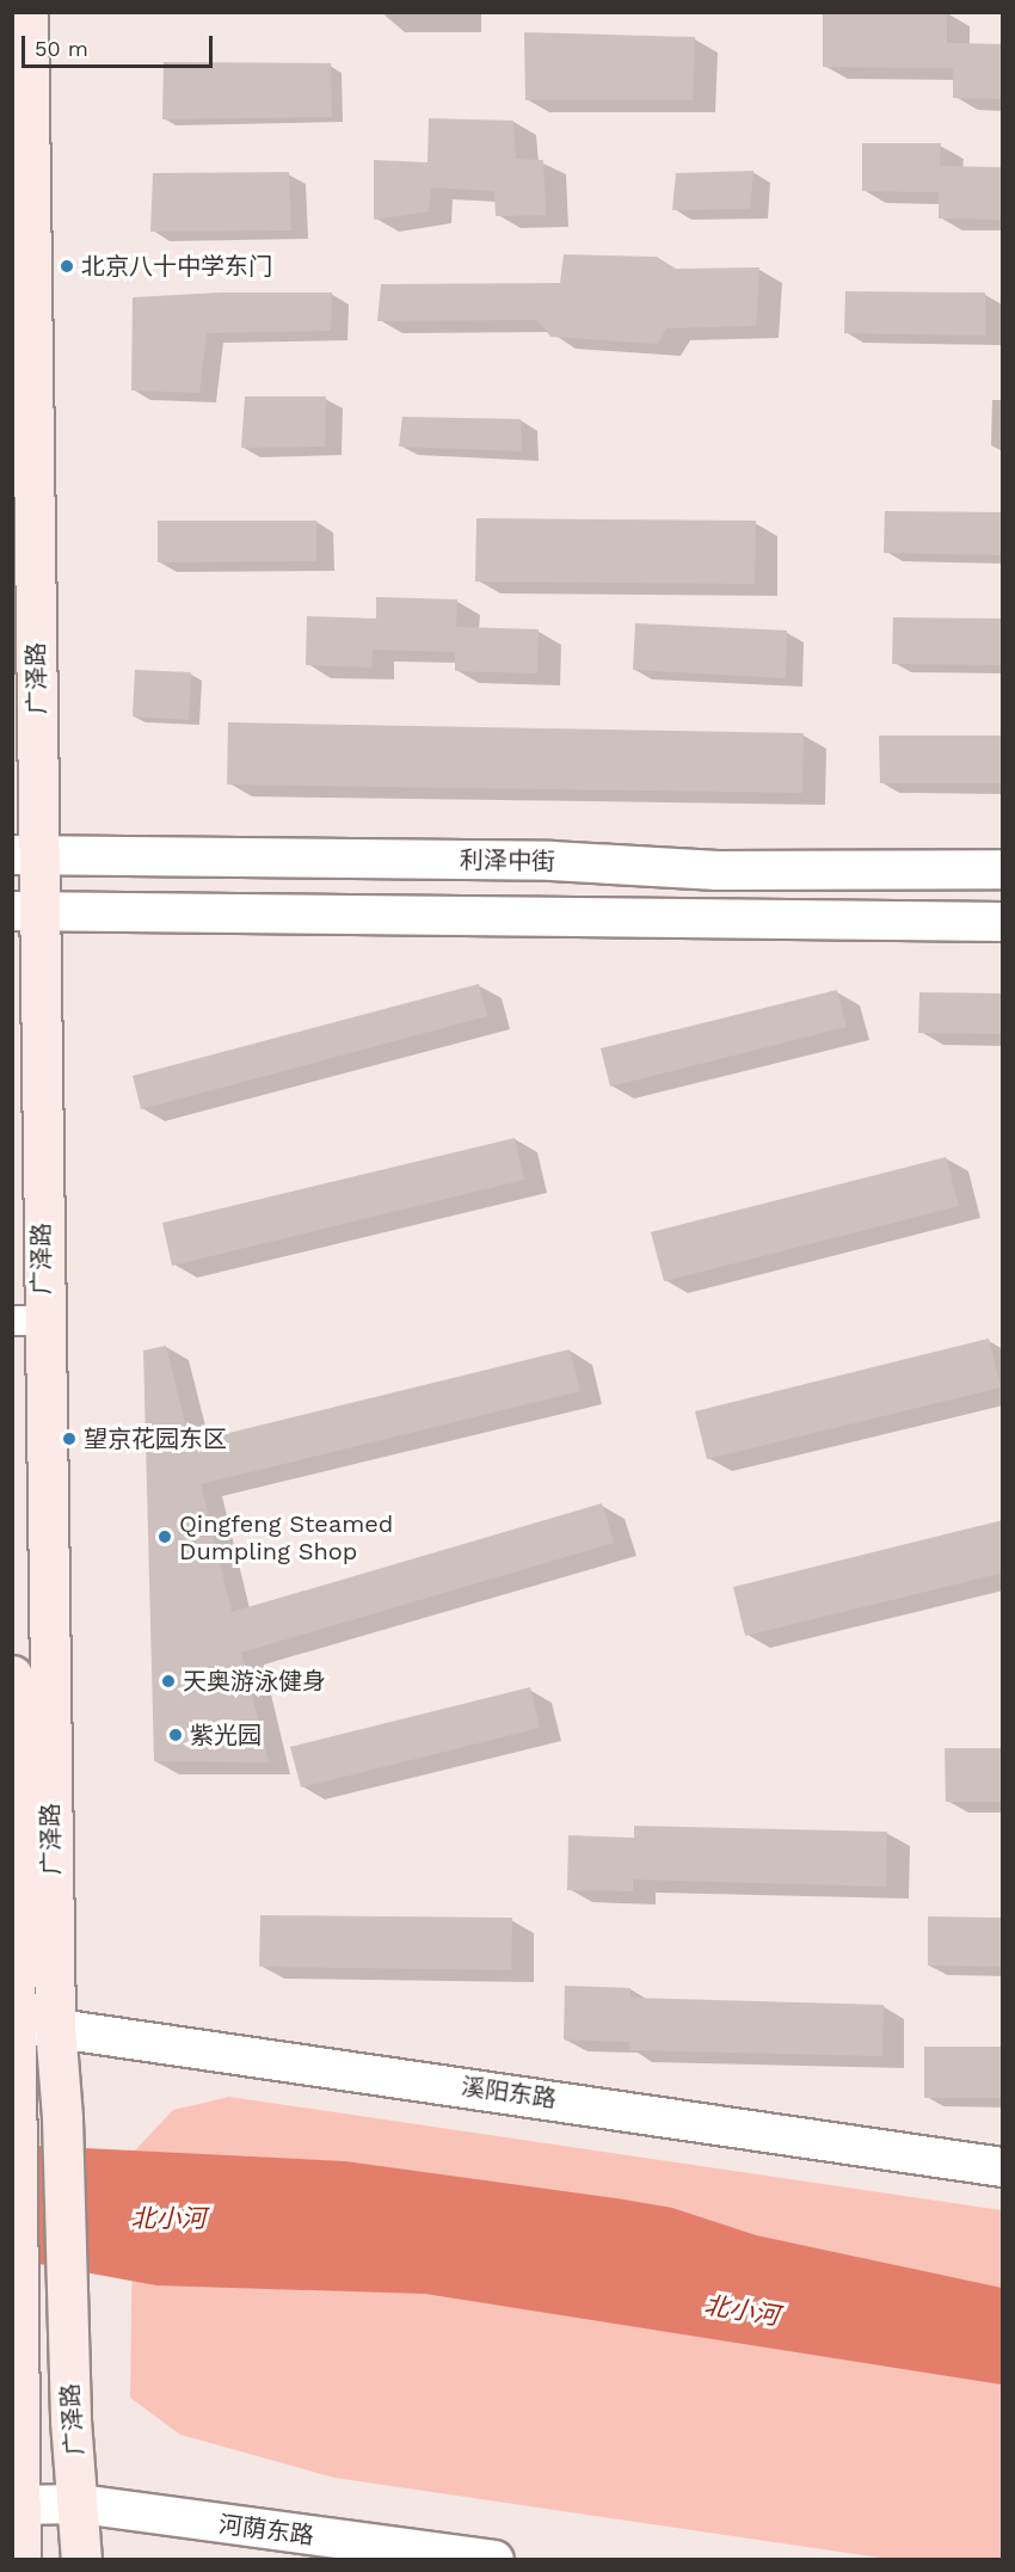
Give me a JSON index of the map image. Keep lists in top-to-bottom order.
{
  "streets": {
    "main road": ["广泽路"],
    "street": ["利泽中街", "溪阳东路", "河荫东路"]
  },
  "crossings": [
    ["广泽路", "利泽中街"],
    ["广泽路", "溪阳东路"],
    ["广泽路", "河荫东路"]
  ],
  "water": ["北小河"],
  "places": [
    "北京八十中学东门",
    "望京花园东区",
    "Qingfeng Steamed Dumpling Shop",
    "天奥游泳健身",
    "紫光园"
  ],
  "scale_bar": "50 m"
}
